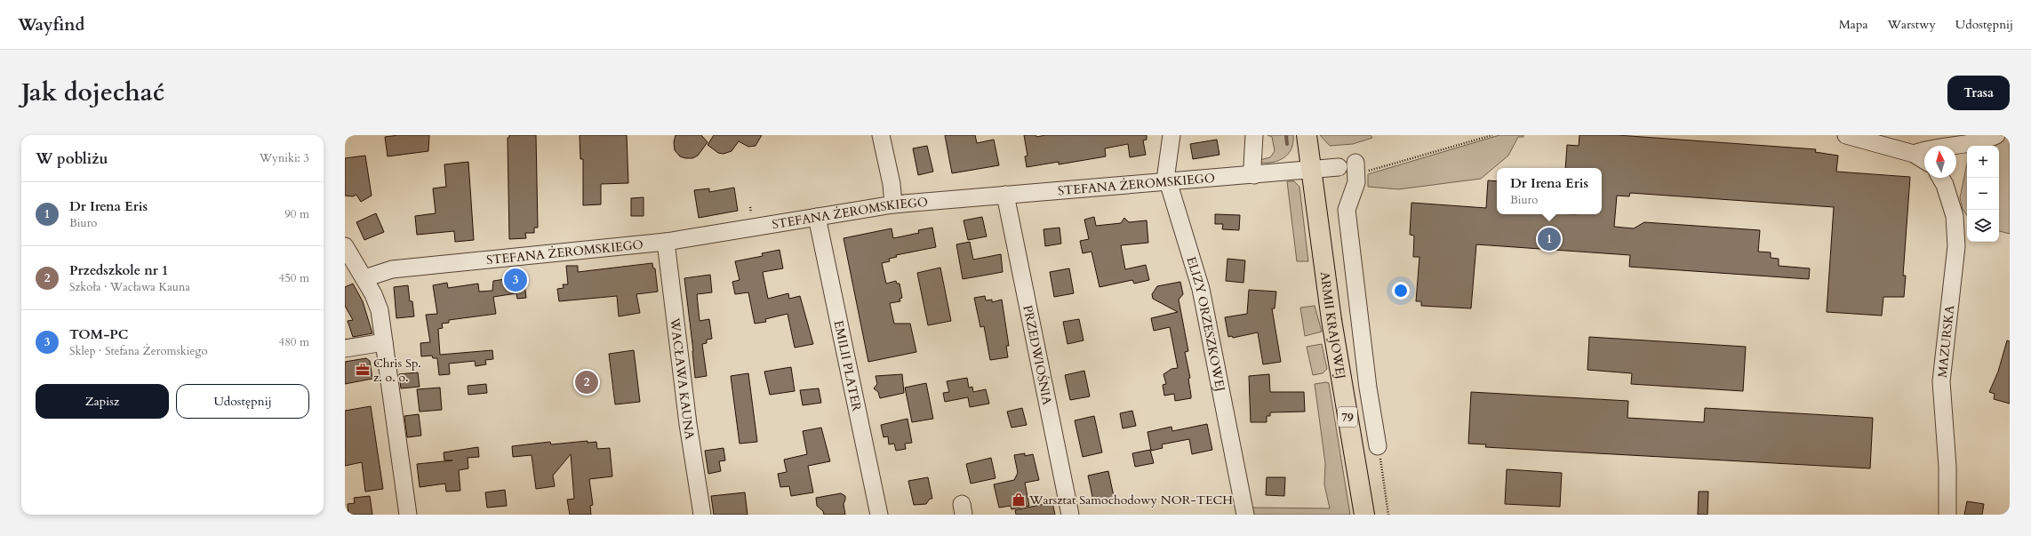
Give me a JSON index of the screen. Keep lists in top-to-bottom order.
{
  "streets": {
    "main road": ["ARMII KRAJOWEJ", "79"],
    "street": [
      "STEFANA ŻEROMSKIEGO",
      "ELIZY ORZESZKOWEJ",
      "MAZURSKA",
      "PRZEDWIOŚNIA",
      "EMILII PLATER",
      "WACŁAWA KAUNA"
    ]
  },
  "crossings": [
    ["STEFANA ŻEROMSKIEGO", "ELIZY ORZESZKOWEJ"],
    ["STEFANA ŻEROMSKIEGO", "ARMII KRAJOWEJ"],
    ["STEFANA ŻEROMSKIEGO", "PRZEDWIOŚNIA"],
    ["STEFANA ŻEROMSKIEGO", "EMILII PLATER"],
    ["STEFANA ŻEROMSKIEGO", "WACŁAWA KAUNA"]
  ],
  "places": {
    "office": ["Chris Sp. z. o. o."],
    "shop": ["Warsztat Samochodowy NOR-TECH"]
  },
  "north": "top",
  "page": {
    "header": "Wayfind",
    "nav": ["Mapa", "Warstwy", "Udostępnij"],
    "title": "Jak dojechać",
    "buttons": [
      "Trasa",
      ["Zapisz", "Udostępnij"]
    ],
    "heading": ["W pobliżu", "Wyniki: 3"],
    "map_buttons": ["+", "−"],
    "popup": ["Dr Irena Eris", "Biuro"],
    "list": [
      {
        "mark": "1",
        "name": "Dr Irena Eris",
        "note": "Biuro",
        "value": "90 m"
      },
      {
        "mark": "2",
        "name": "Przedszkole nr 1",
        "note": "Szkoła · Wacława Kauna",
        "value": "450 m"
      },
      {
        "mark": "3",
        "name": "TOM-PC",
        "note": "Sklep · Stefana Żeromskiego",
        "value": "480 m"
      }
    ],
    "pins": ["1", "3", "2"]
  }
}
